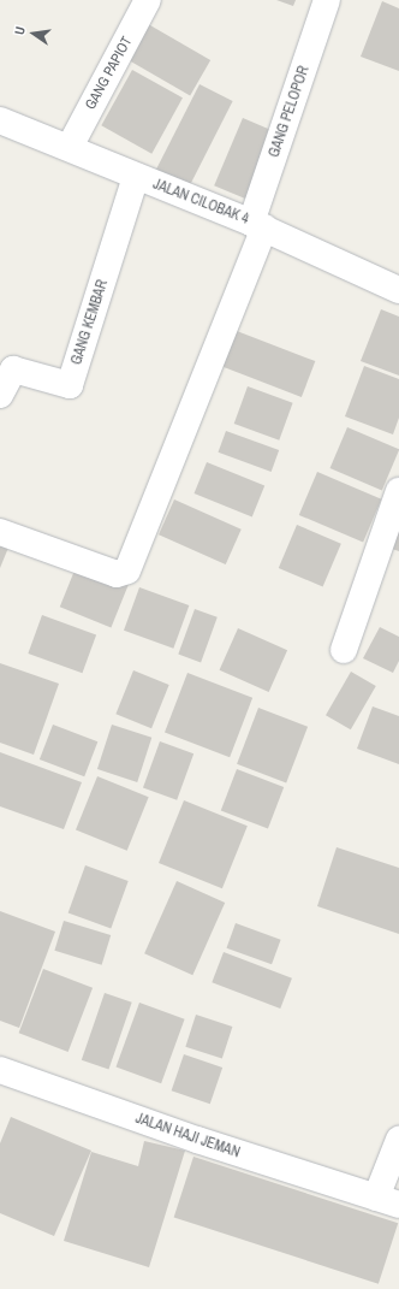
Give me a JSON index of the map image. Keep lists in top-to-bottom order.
{
  "streets": {
    "street": [
      "GANG PAPIOT",
      "GANG PELOPOR",
      "JALAN CILOBAK 4",
      "GANG KEMBAR",
      "JALAN HAJI JEMAN"
    ]
  },
  "crossings": [
    ["GANG PAPIOT", "JALAN CILOBAK 4"],
    ["GANG PELOPOR", "JALAN CILOBAK 4"],
    ["JALAN CILOBAK 4", "GANG KEMBAR"]
  ],
  "north": "left"
}
